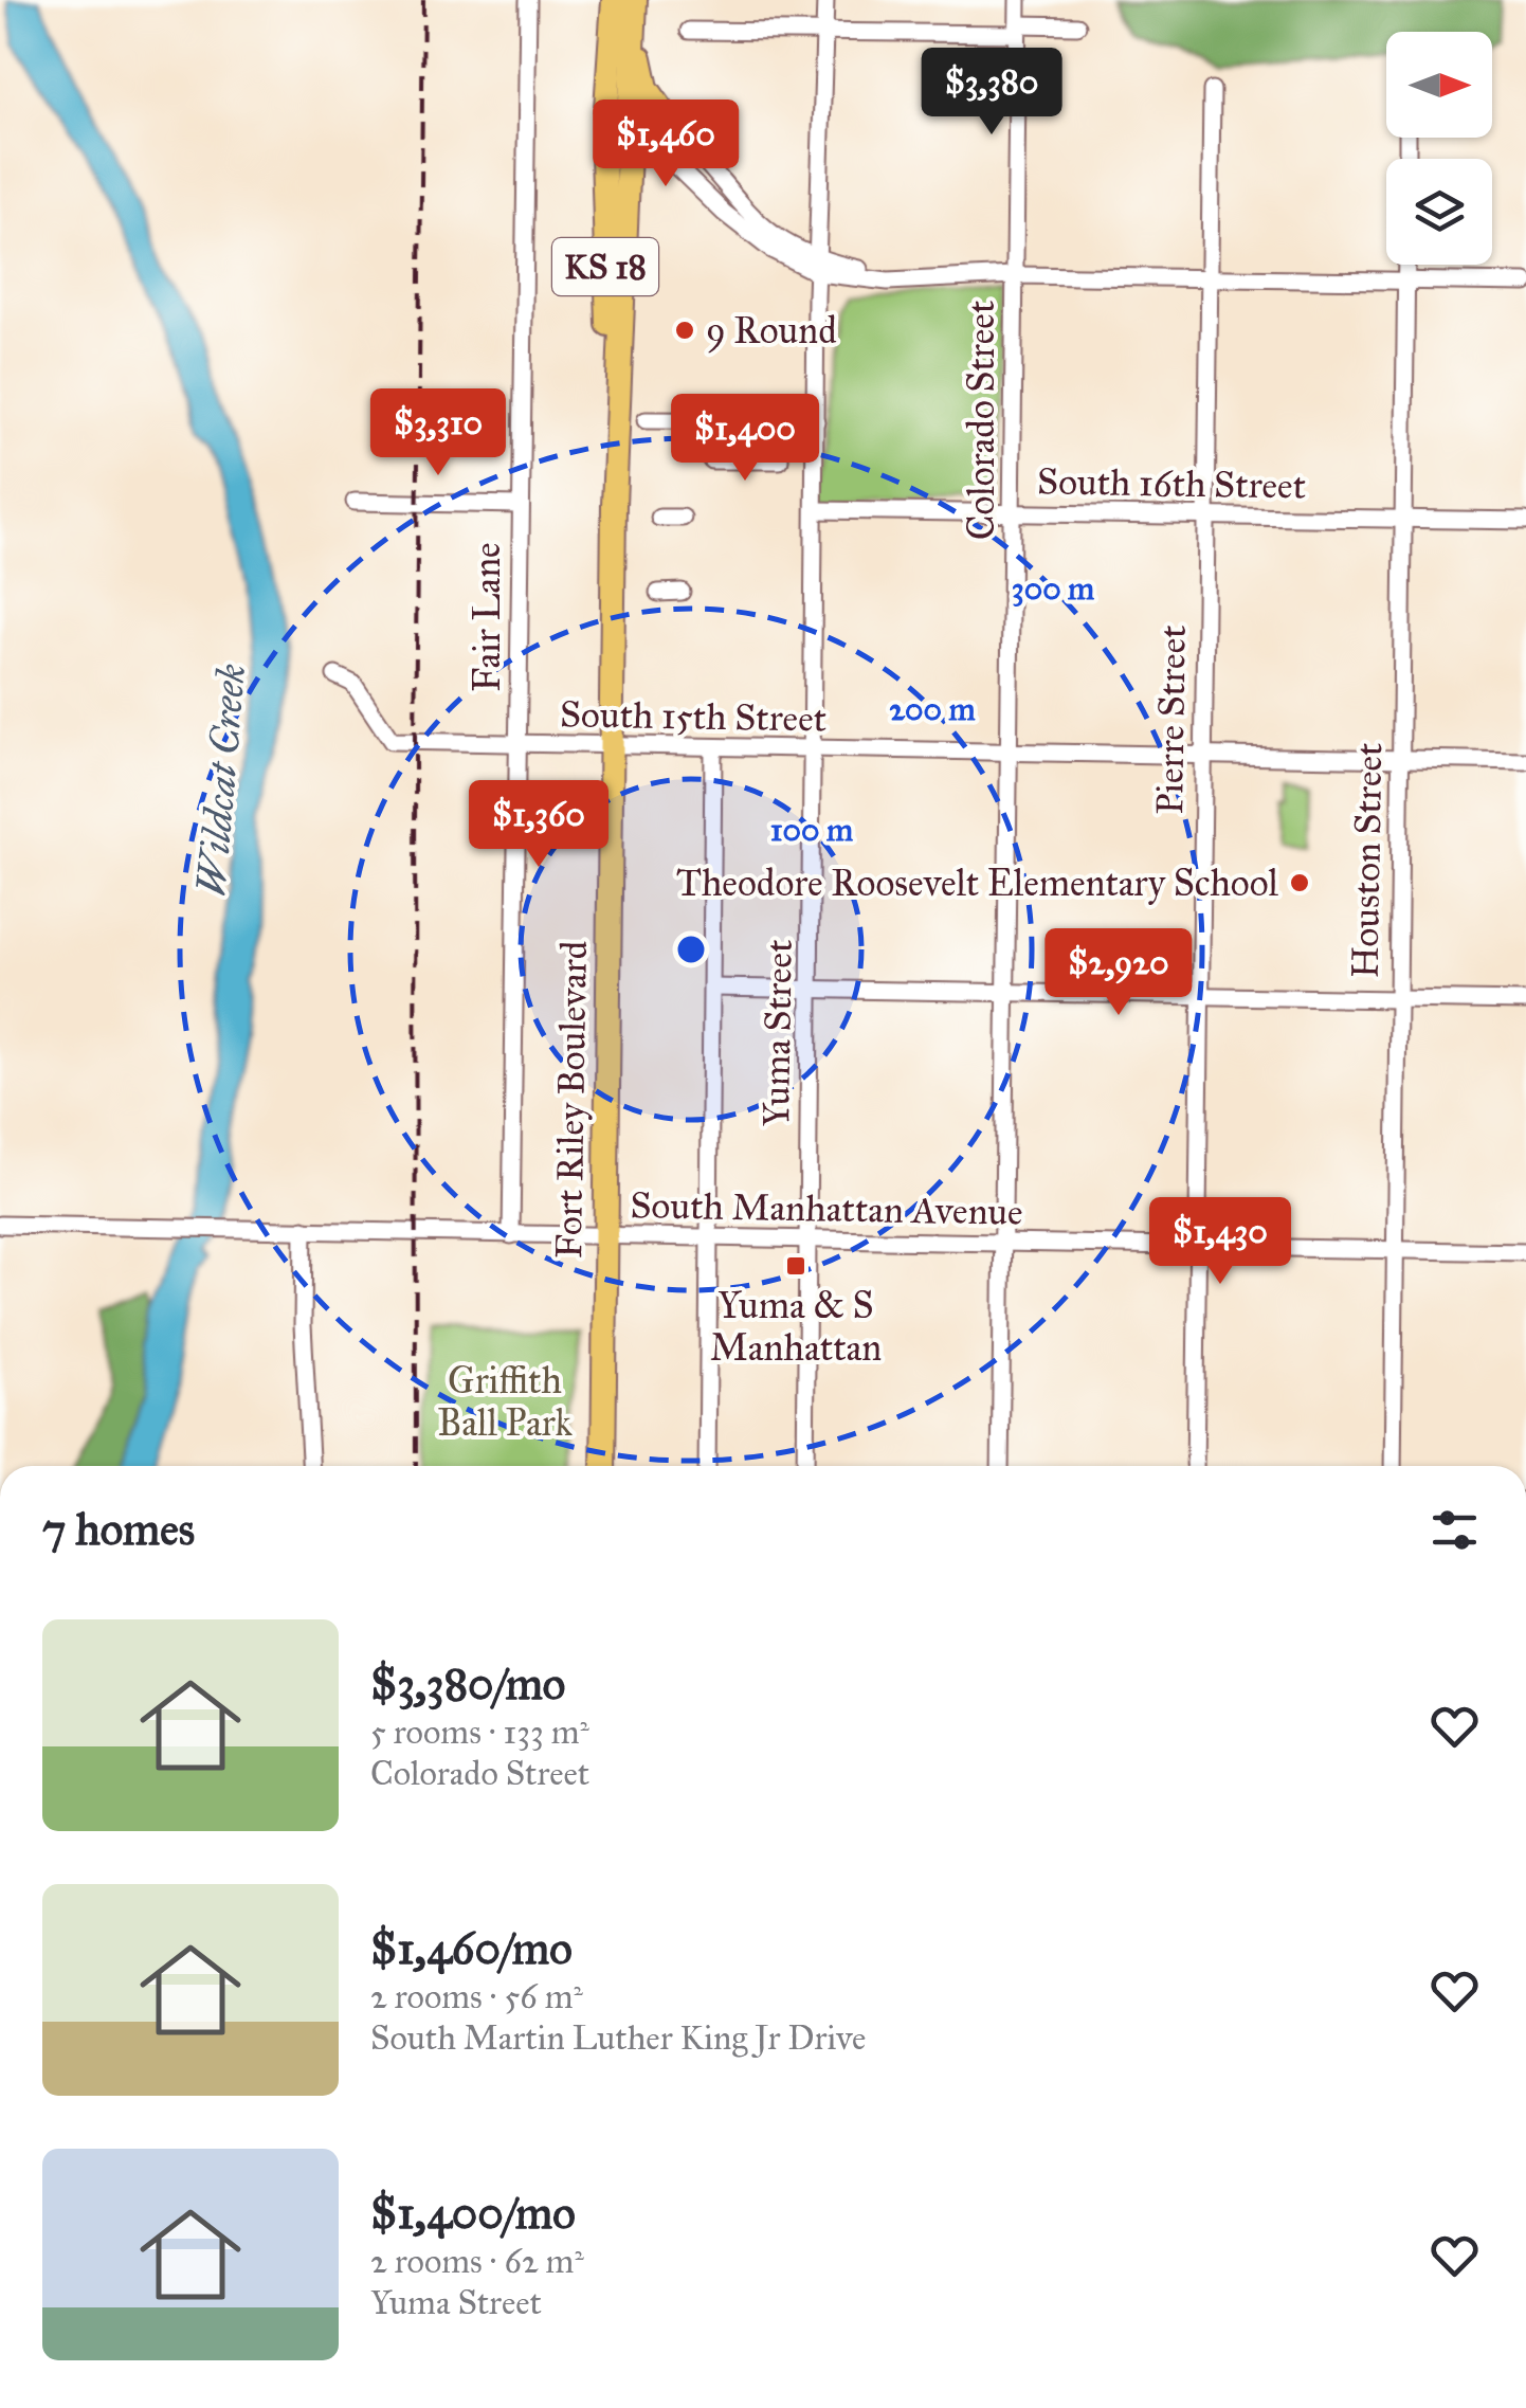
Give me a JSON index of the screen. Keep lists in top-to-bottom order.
{
  "streets": {
    "highway": ["KS 18", "Fort Riley Boulevard"],
    "street": [
      "Colorado Street",
      "South 16th Street",
      "Fair Lane",
      "South 15th Street",
      "Pierre Street",
      "Houston Street",
      "Yuma Street",
      "South Manhattan Avenue"
    ]
  },
  "crossings": [
    ["Colorado Street", "South 16th Street"],
    ["Colorado Street", "South 15th Street"],
    ["Colorado Street", "South Manhattan Avenue"],
    ["South 16th Street", "Pierre Street"],
    ["South 16th Street", "Houston Street"],
    ["South 16th Street", "Yuma Street"],
    ["Fair Lane", "South 15th Street"],
    ["Fair Lane", "South Manhattan Avenue"],
    ["South 15th Street", "Pierre Street"],
    ["South 15th Street", "Houston Street"],
    ["South 15th Street", "Yuma Street"],
    ["South 15th Street", "Fort Riley Boulevard"],
    ["Pierre Street", "South Manhattan Avenue"],
    ["Houston Street", "South Manhattan Avenue"],
    ["Yuma Street", "South Manhattan Avenue"],
    ["Fort Riley Boulevard", "South Manhattan Avenue"]
  ],
  "water": ["Wildcat Creek"],
  "parks": ["Griffith Ball Park"],
  "places": {
    "other": ["9 Round", "Theodore Roosevelt Elementary School"],
    "transit": ["Yuma & S Manhattan"]
  },
  "north": "right",
  "page": {
    "price": [
      "$3,380",
      "$1,460",
      "$3,310",
      "$1,400",
      "$1,360",
      "$2,920",
      "$1,430"
    ],
    "heading": "7 homes",
    "list": [
      {
        "name": "$3,380/mo",
        "note": "5 rooms · 133 m² · Colorado Street"
      },
      {
        "name": "$1,460/mo",
        "note": "2 rooms · 56 m² · South Martin Luther King Jr Drive"
      },
      {
        "name": "$1,400/mo",
        "note": "2 rooms · 62 m² · Yuma Street"
      }
    ]
  },
  "rings": ["300 m", "200 m", "100 m"]
}
